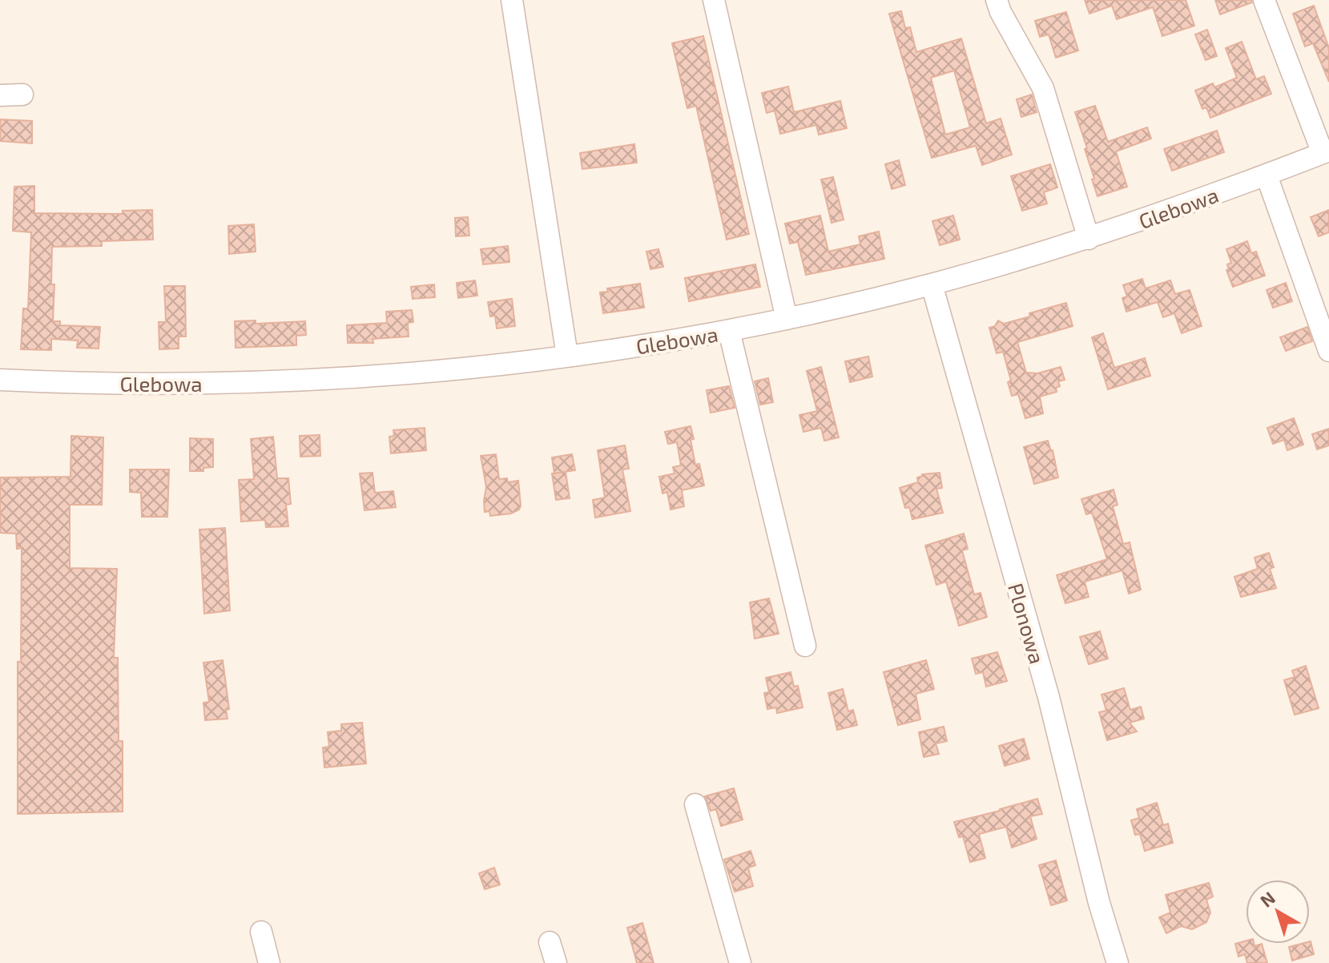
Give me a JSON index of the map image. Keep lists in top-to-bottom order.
{
  "streets": {
    "street": ["Glebowa", "Plonowa"]
  },
  "crossings": [
    ["Glebowa", "Plonowa"]
  ],
  "north": "top left"
}
